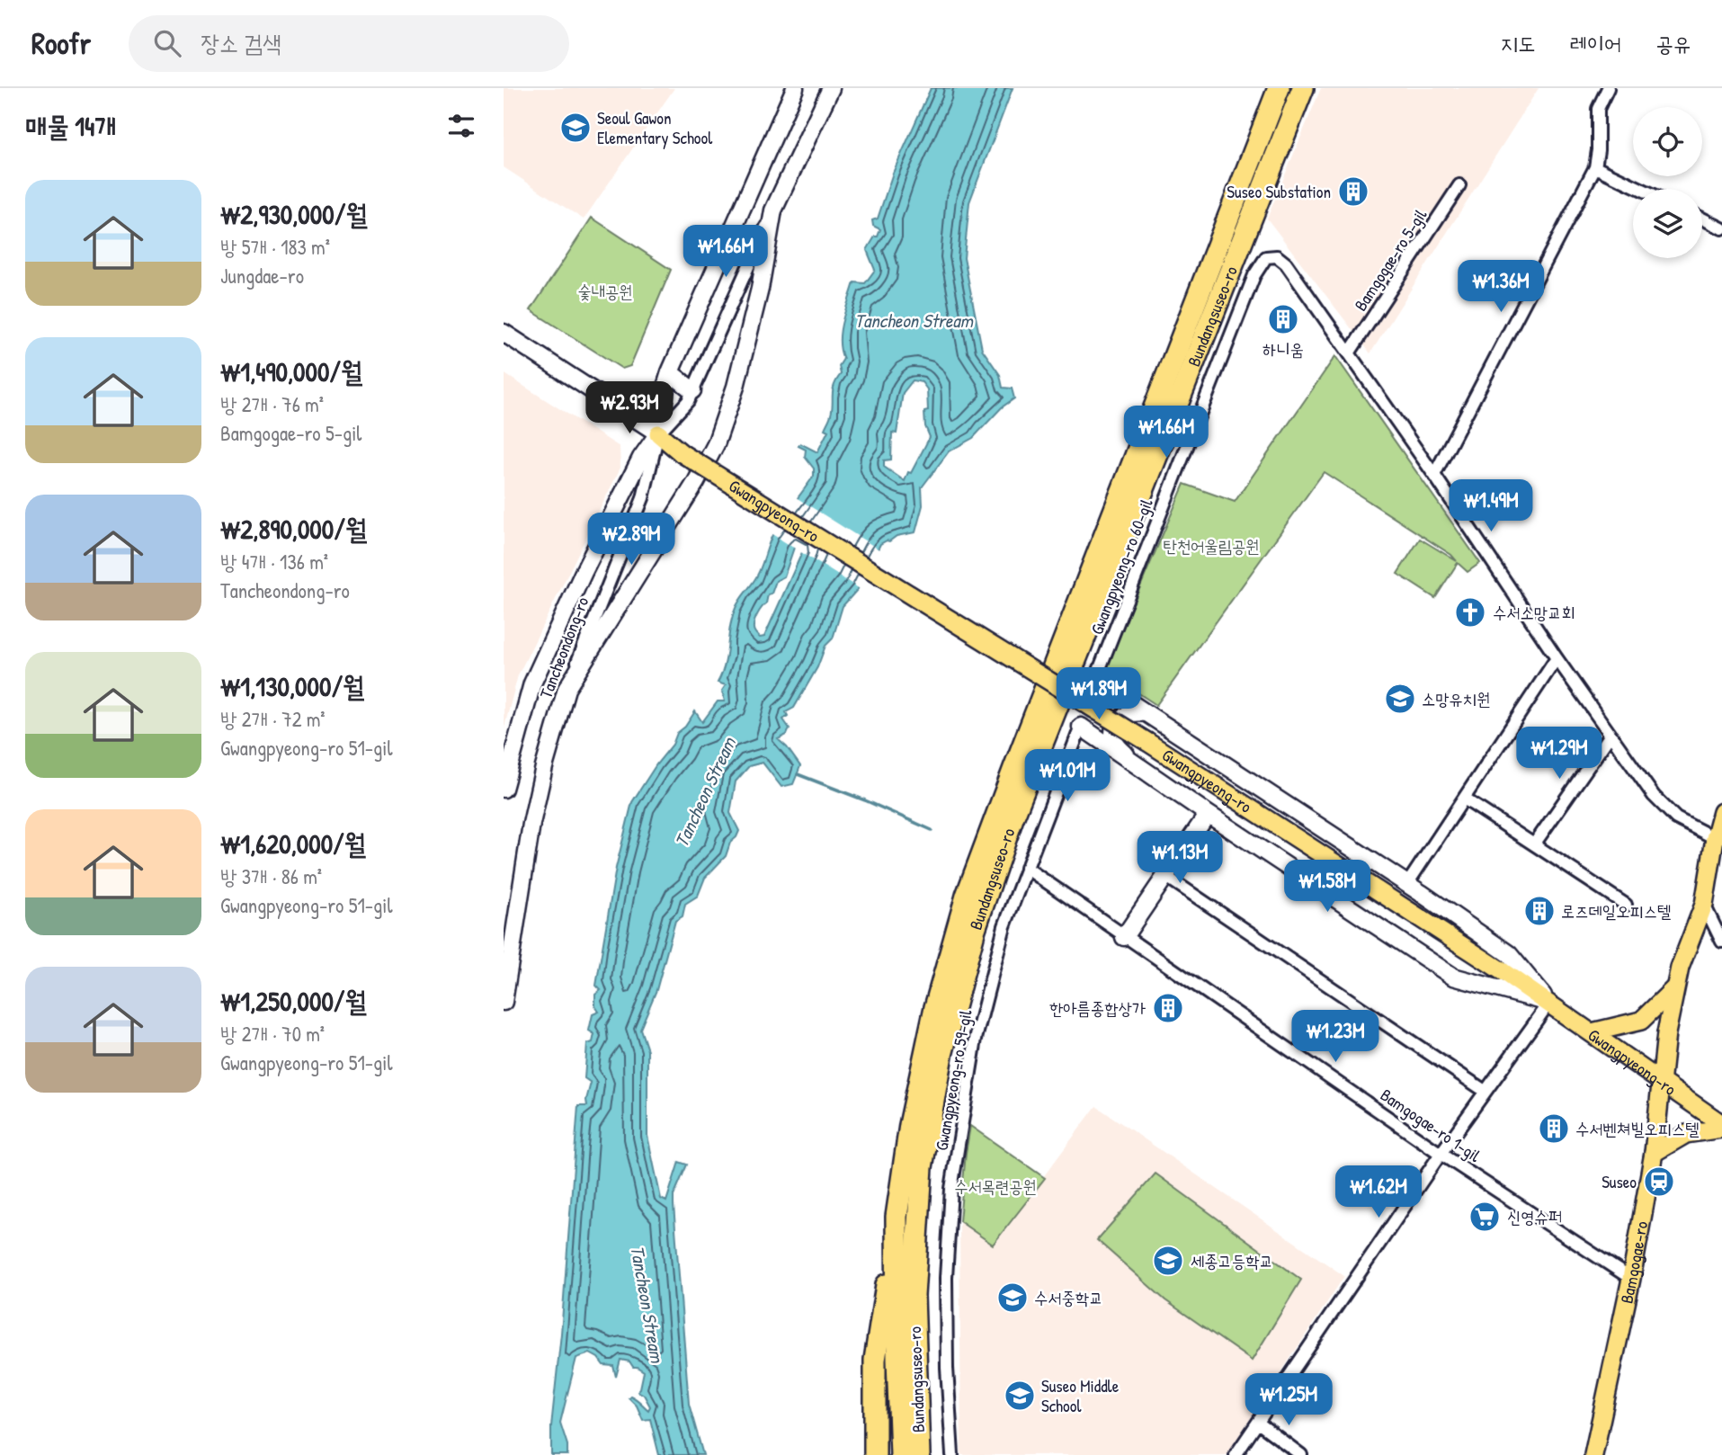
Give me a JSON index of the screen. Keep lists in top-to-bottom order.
{
  "streets": {
    "highway": ["Bundangsuseo-ro"],
    "main road": ["Gwangpyeong-ro", "Tancheondong-ro", "Bamgogae-ro"],
    "street": [
      "Bamgogae-ro 5-gil",
      "Gwangpyeong-ro 60-gil",
      "Gwangpyeong-ro 59-gil",
      "Bamgogae-ro 1-gil"
    ]
  },
  "crossings": [
    ["Bamgogae-ro 5-gil", "Gwangpyeong-ro 60-gil"],
    ["Gwangpyeong-ro", "Tancheondong-ro"],
    ["Gwangpyeong-ro", "Bamgogae-ro 1-gil"],
    ["Gwangpyeong-ro", "Bamgogae-ro"],
    ["Gwangpyeong-ro 59-gil", "Bamgogae-ro 1-gil"],
    ["Bamgogae-ro 1-gil", "Bamgogae-ro"]
  ],
  "water": ["Tancheon Stream"],
  "parks": ["숯내공원", "탄천어울림공원", "수서목련공원"],
  "places": {
    "school or university": [
      "Seoul Gawon Elementary School",
      "소망유치원",
      "세종고등학교",
      "수서중학교",
      "Suseo Middle School"
    ],
    "building": [
      "Suseo Substation",
      "하니움",
      "로즈데일오피스텔",
      "한아름종합상가",
      "수서벤쳐빌오피스텔"
    ],
    "church": ["수서소망교회"],
    "station": ["Suseo"],
    "supermarket": ["신영슈퍼"]
  },
  "page": {
    "header": "Roofr",
    "search": "장소 검색",
    "nav": ["지도", "레이어", "공유"],
    "heading": "매물 14개",
    "list": [
      {
        "name": "₩2,930,000/월",
        "note": "방 5개 · 183 m² · Jungdae-ro"
      },
      {
        "name": "₩1,490,000/월",
        "note": "방 2개 · 76 m² · Bamgogae-ro 5-gil"
      },
      {
        "name": "₩2,890,000/월",
        "note": "방 4개 · 136 m² · Tancheondong-ro"
      },
      {
        "name": "₩1,130,000/월",
        "note": "방 2개 · 72 m² · Gwangpyeong-ro 51-gil"
      },
      {
        "name": "₩1,620,000/월",
        "note": "방 3개 · 86 m² · Gwangpyeong-ro 51-gil"
      },
      {
        "name": "₩1,250,000/월",
        "note": "방 2개 · 70 m² · Gwangpyeong-ro 51-gil"
      }
    ],
    "price": [
      "₩1.66M",
      "₩1.36M",
      "₩2.93M",
      "₩1.66M",
      "₩1.49M",
      "₩2.89M",
      "₩1.89M",
      "₩1.29M",
      "₩1.01M",
      "₩1.13M",
      "₩1.58M",
      "₩1.23M",
      "₩1.62M",
      "₩1.25M"
    ]
  }
}
